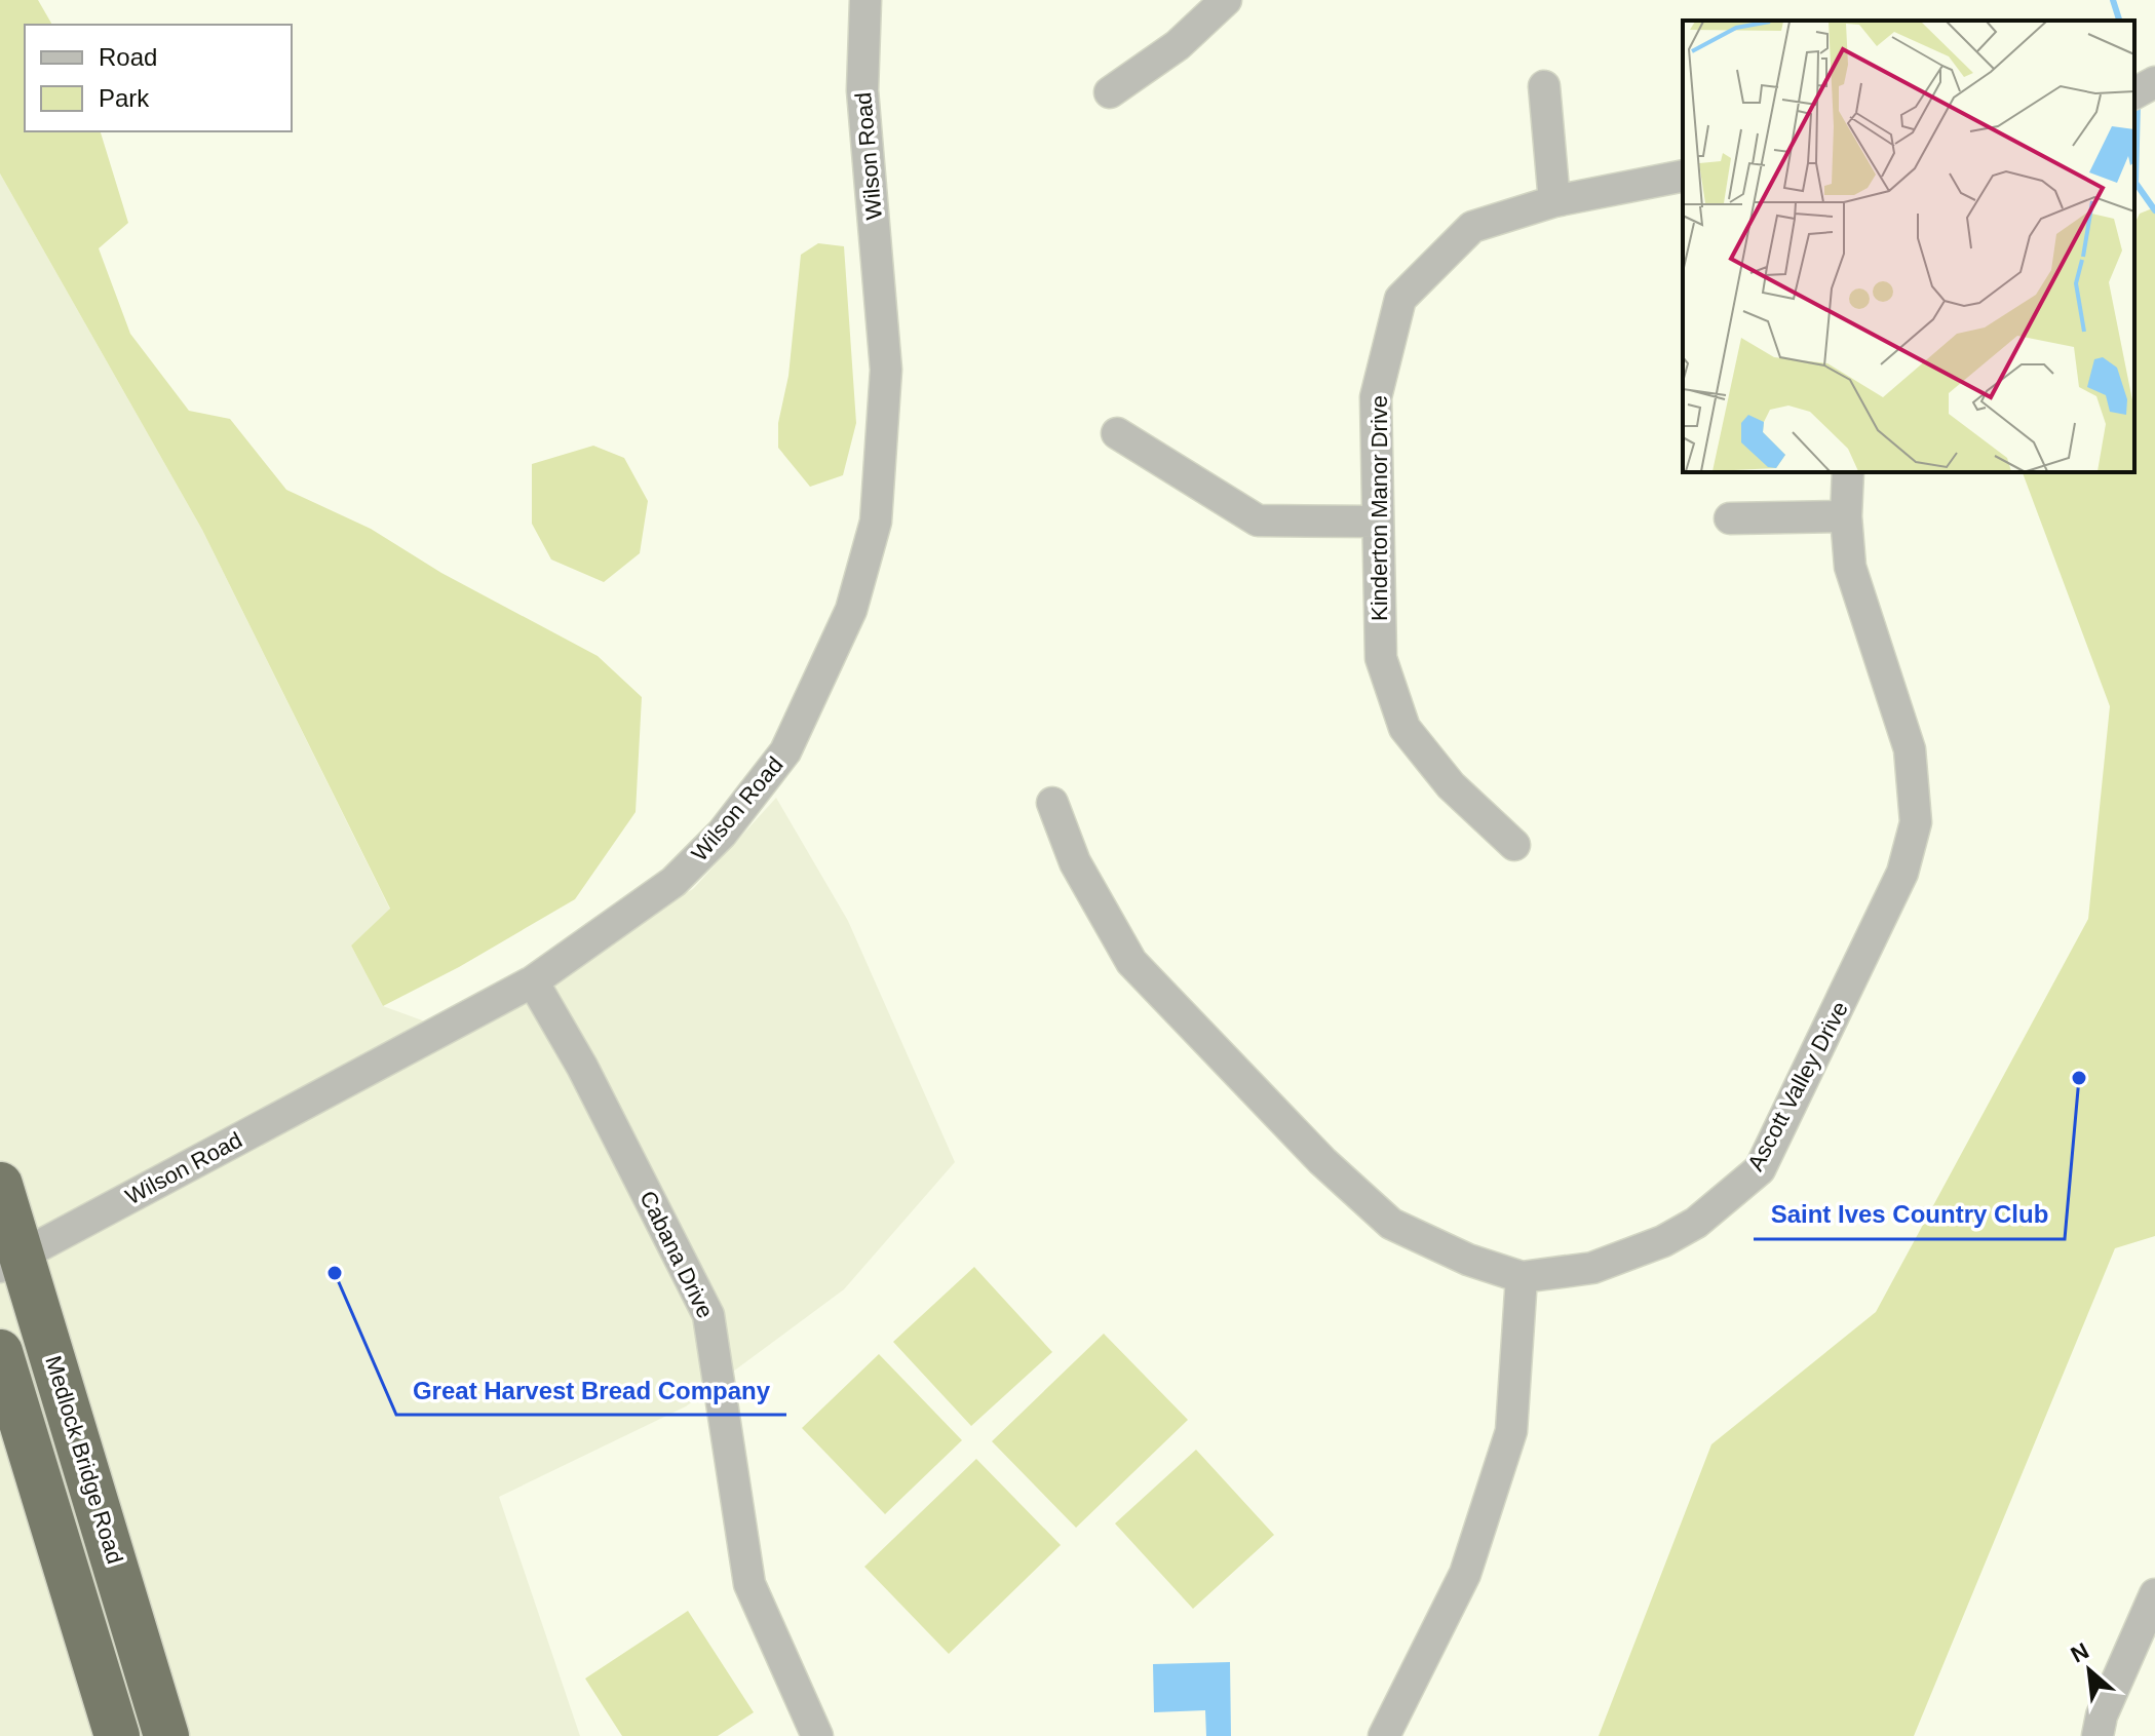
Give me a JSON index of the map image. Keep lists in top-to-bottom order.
{
  "streets": {
    "highway": ["Medlock Bridge Road"],
    "street": [
      "Wilson Road",
      "Kinderton Manor Drive",
      "Ascott Valley Drive",
      "Cabana Drive"
    ]
  },
  "crossings": [
    ["Wilson Road", "Cabana Drive"],
    ["Wilson Road", "Medlock Bridge Road"]
  ],
  "places": ["Saint Ives Country Club", "Great Harvest Bread Company"],
  "legend": ["Road", "Park"],
  "north": "top left"
}
